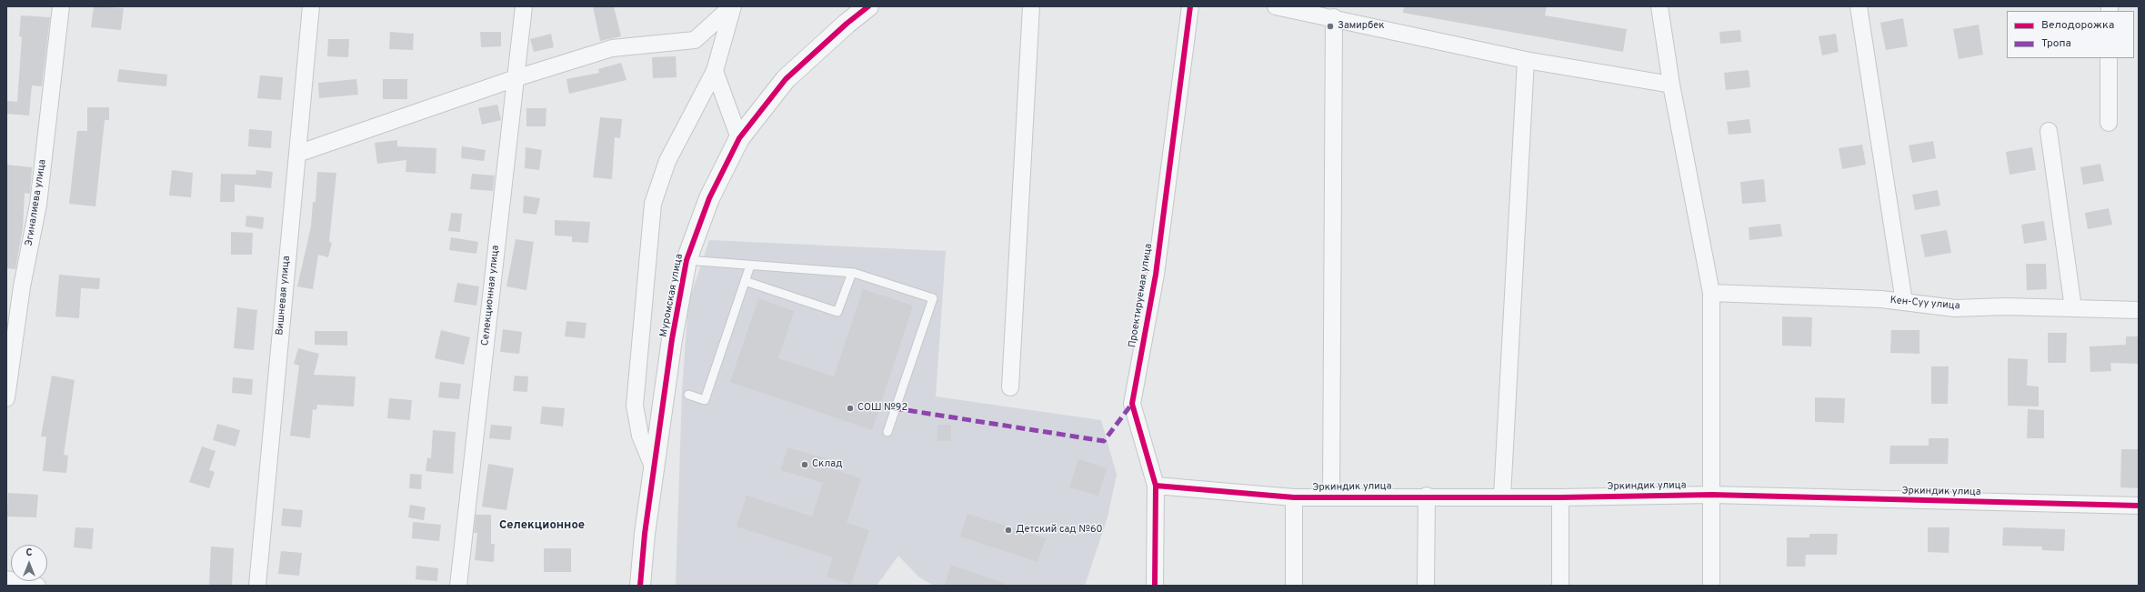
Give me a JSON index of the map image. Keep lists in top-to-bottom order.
{
  "streets": {
    "street": [
      "Эгиналиева улица",
      "Вишневая улица",
      "Селекционная улица",
      "Муромская улица",
      "Проектируемая улица",
      "Кен-Суу улица",
      "Эркиндик улица"
    ]
  },
  "crossings": [
    ["Проектируемая улица", "Эркиндик улица"]
  ],
  "districts": ["Селекционное"],
  "places": [
    "Замирбек",
    "СОШ №92",
    "Склад",
    "Детский сад №60"
  ],
  "legend": ["Велодорожка", "Тропа"],
  "north": "top"
}
